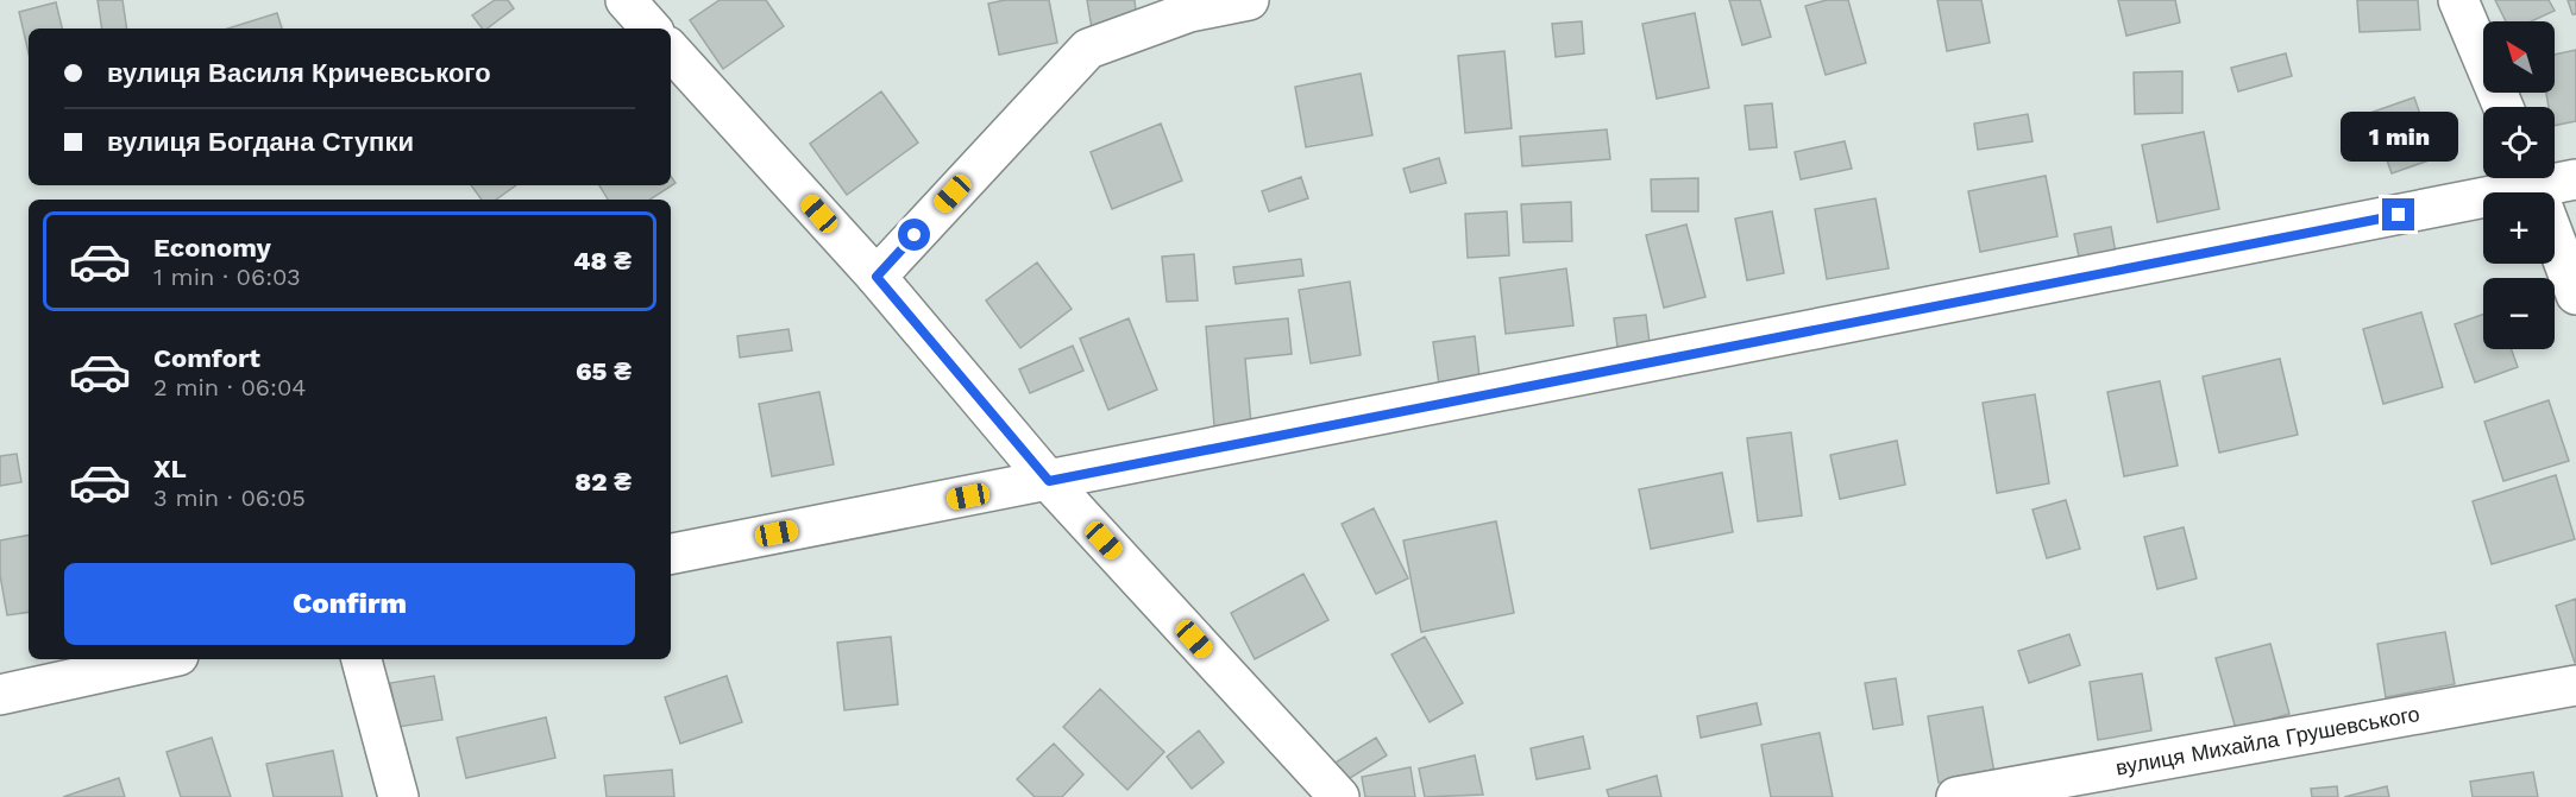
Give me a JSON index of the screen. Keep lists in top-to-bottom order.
{
  "streets": {
    "street": ["вулиця Михайла Грушевського"]
  },
  "north": "top left",
  "page": {
    "map_buttons": ["+", "−"],
    "banner": ["вулиця Василя Кричевського", "вулиця Богдана Ступки"],
    "bubble": "1 min",
    "list": [
      {
        "name": "Economy",
        "note": "1 min · 06:03",
        "value": "48 ₴"
      },
      {
        "name": "Comfort",
        "note": "2 min · 06:04",
        "value": "65 ₴"
      },
      {
        "name": "XL",
        "note": "3 min · 06:05",
        "value": "82 ₴"
      }
    ],
    "buttons": "Confirm"
  }
}
